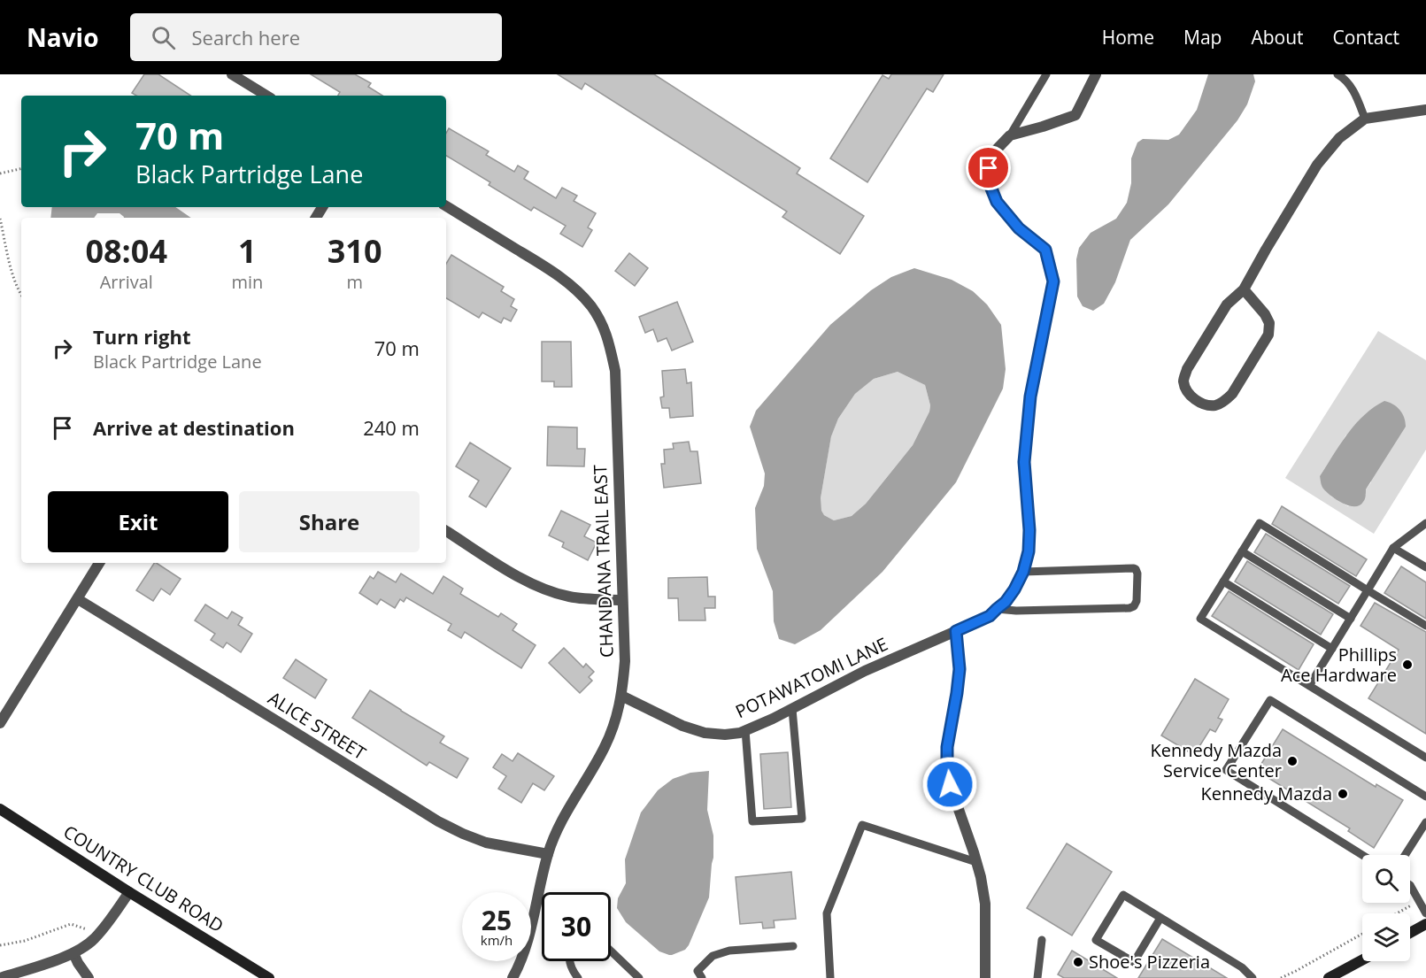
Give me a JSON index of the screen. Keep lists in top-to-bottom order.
{
  "streets": {
    "street": [
      "CHANDANA TRAIL EAST",
      "POTAWATOMI LANE",
      "ALICE STREET",
      "COUNTRY CLUB ROAD"
    ]
  },
  "crossings": [
    ["CHANDANA TRAIL EAST", "POTAWATOMI LANE"],
    ["CHANDANA TRAIL EAST", "ALICE STREET"]
  ],
  "places": [
    "Phillips Ace Hardware",
    "Kennedy Mazda Service Center",
    "Kennedy Mazda",
    "Shoe's Pizzeria"
  ],
  "page": {
    "header": "Navio",
    "search": "Search here",
    "nav": [
      "Home",
      "Map",
      "About",
      "Contact"
    ],
    "turn": ["70 m", "Black Partridge Lane"],
    "eta": [
      "08:04",
      "Arrival",
      "1",
      "min",
      "310",
      "m"
    ],
    "list": [
      {
        "name": "Turn right",
        "note": "Black Partridge Lane",
        "value": "70 m"
      },
      {
        "name": "Arrive at destination",
        "value": "240 m"
      }
    ],
    "buttons": ["Exit", "Share"],
    "speed": "25 km/h",
    "limit": "30"
  }
}
